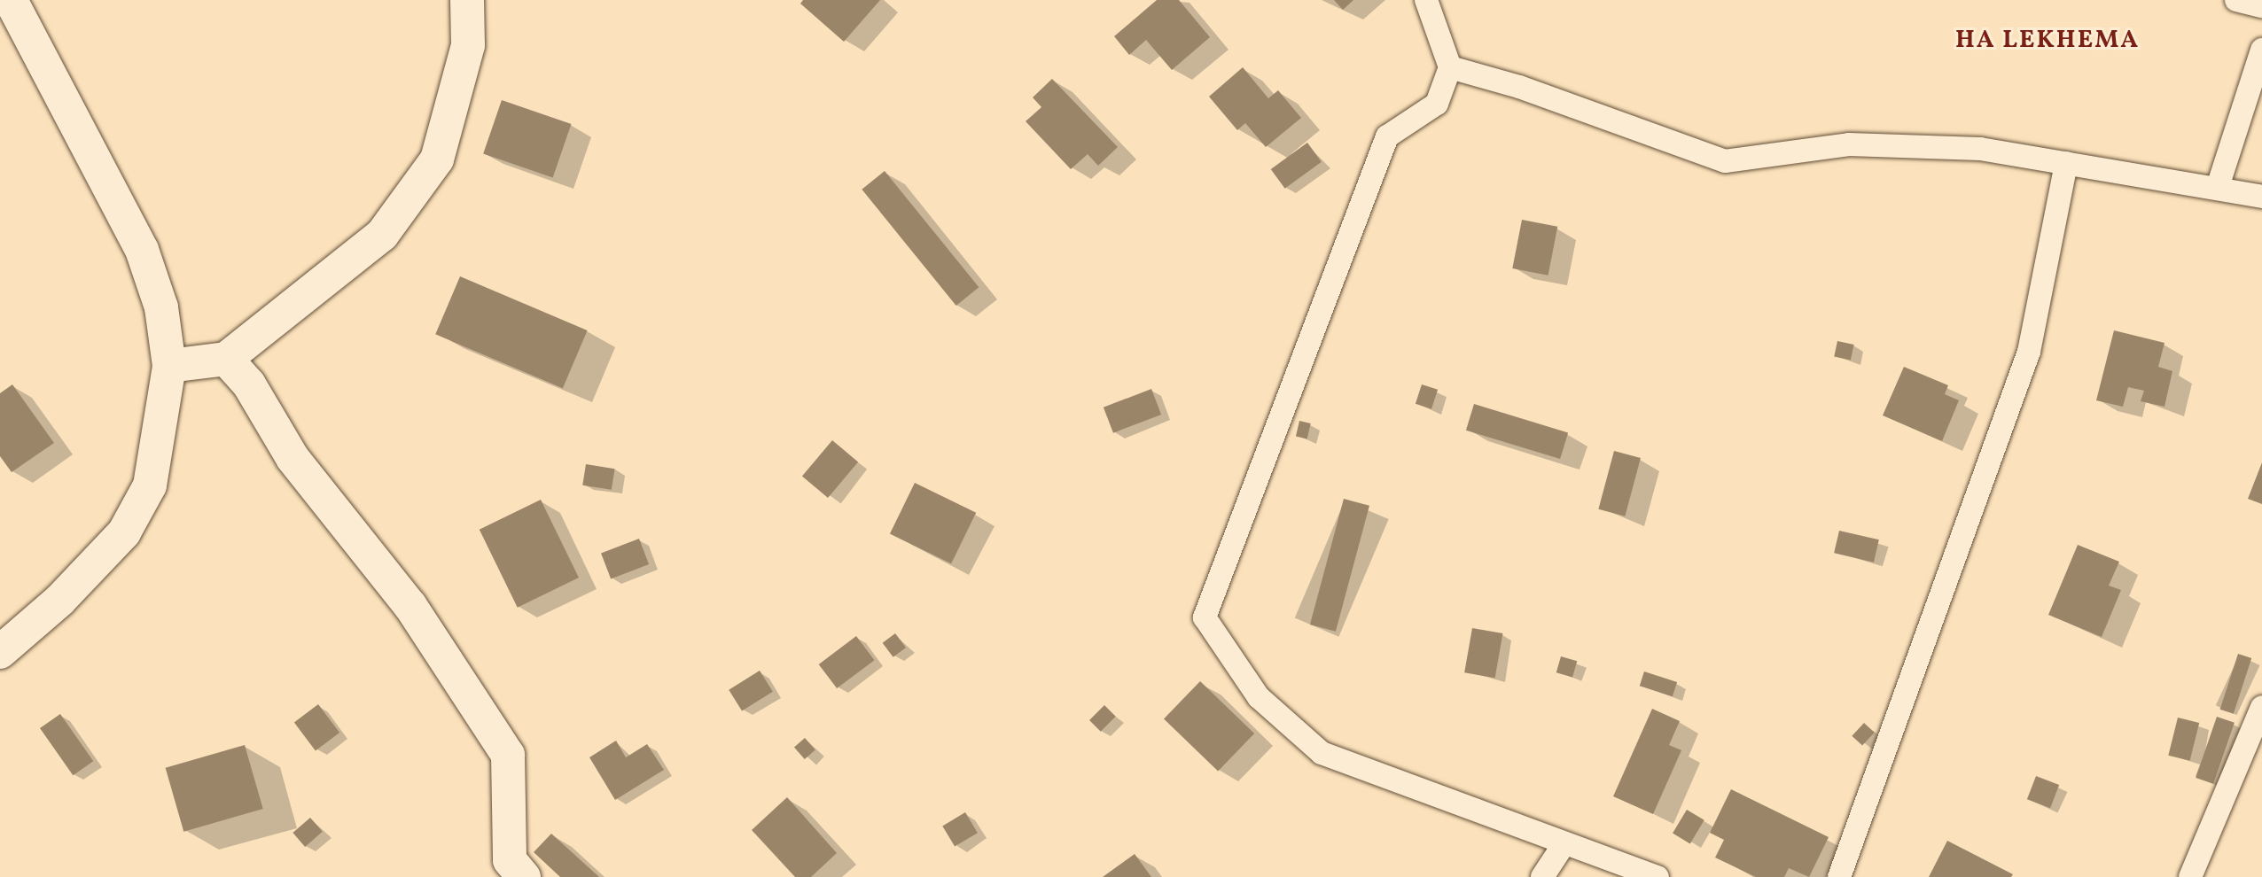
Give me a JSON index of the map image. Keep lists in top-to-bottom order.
{
  "districts": ["HA LEKHEMA"]
}
